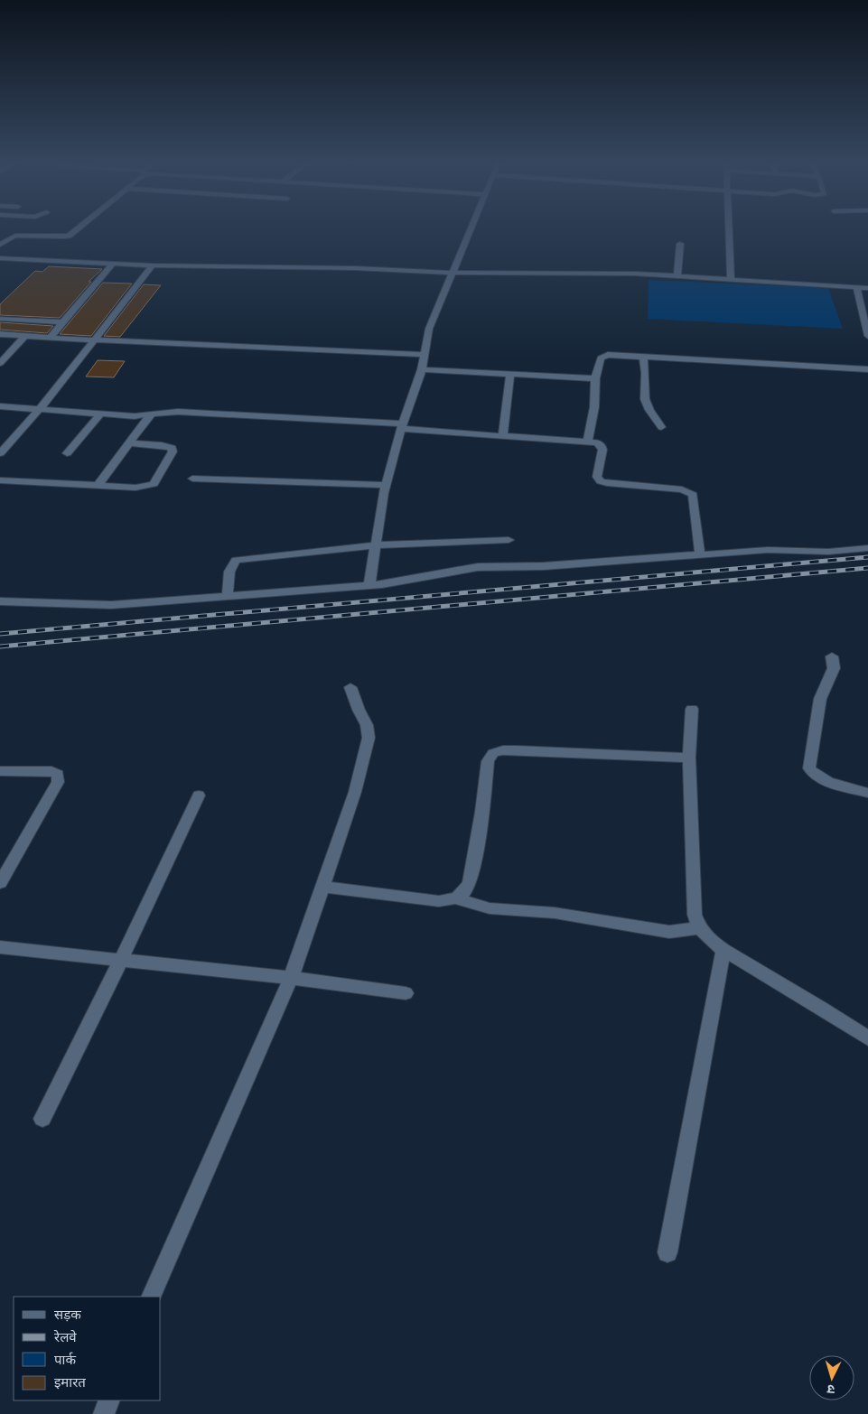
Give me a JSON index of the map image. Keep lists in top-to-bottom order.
{
  "legend": [
    "सड़क",
    "रेलवे",
    "पार्क",
    "इमारत"
  ],
  "north": "bottom"
}
